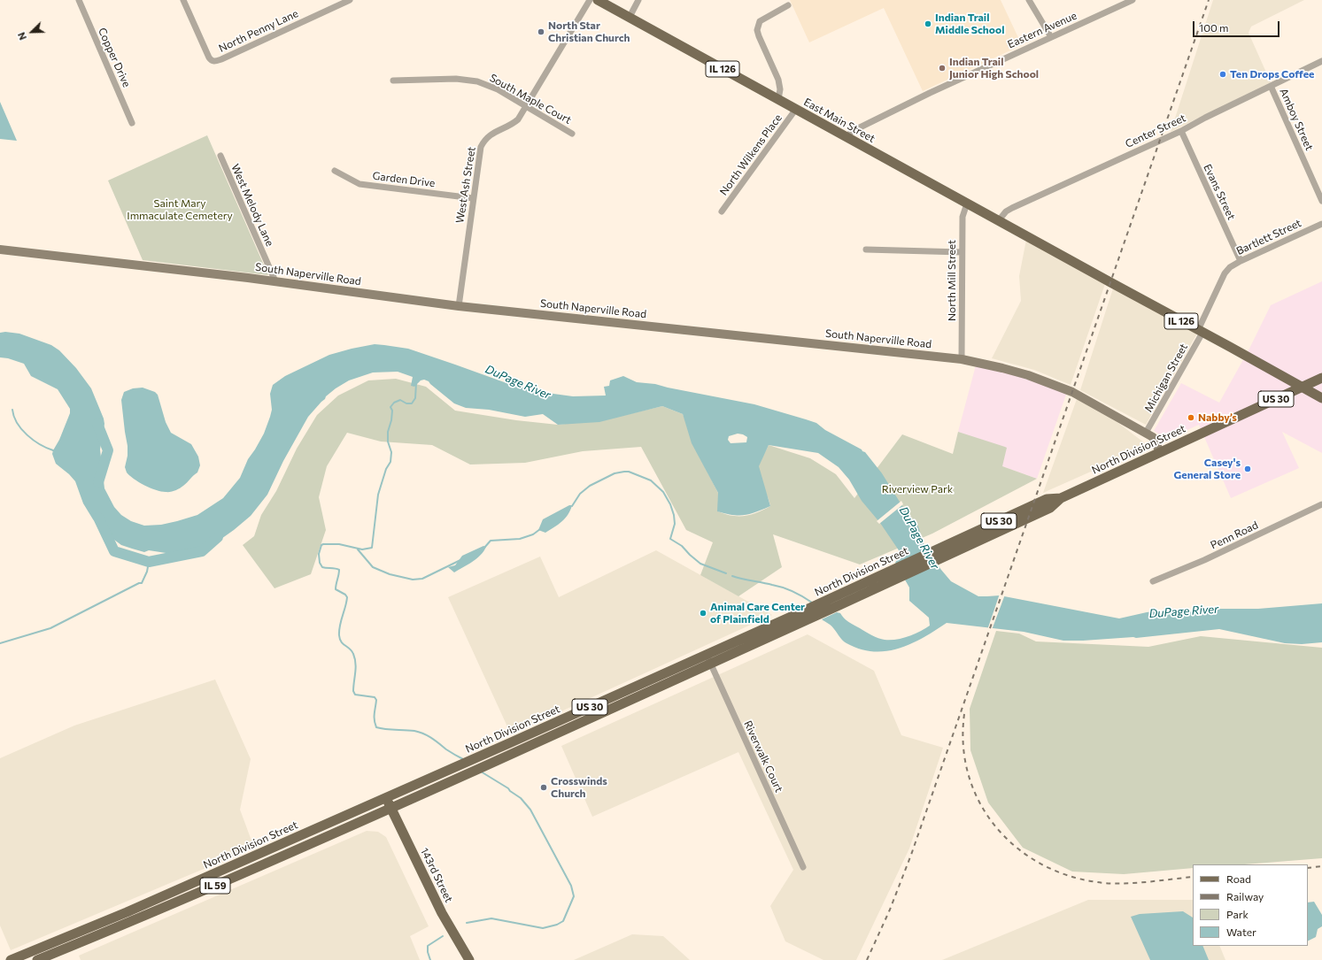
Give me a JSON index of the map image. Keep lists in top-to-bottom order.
{
  "streets": {
    "main road": [
      "IL 126",
      "East Main Street",
      "South Naperville Road",
      "US 30",
      "North Division Street",
      "143rd Street",
      "IL 59"
    ],
    "street": [
      "Eastern Avenue",
      "North Penny Lane",
      "Copper Drive",
      "South Maple Court",
      "Amboy Street",
      "Center Street",
      "North Wilkens Place",
      "Garden Drive",
      "West Ash Street",
      "Evans Street",
      "West Melody Lane",
      "Bartlett Street",
      "North Mill Street",
      "Michigan Street",
      "Penn Road",
      "Riverwalk Court"
    ]
  },
  "crossings": [
    ["Eastern Avenue", "East Main Street"],
    ["IL 126", "East Main Street"],
    ["IL 126", "Bartlett Street"],
    ["IL 126", "Michigan Street"],
    ["IL 126", "North Division Street"],
    ["South Maple Court", "West Ash Street"],
    ["Amboy Street", "Center Street"],
    ["East Main Street", "Center Street"],
    ["East Main Street", "North Wilkens Place"],
    ["East Main Street", "Bartlett Street"],
    ["East Main Street", "North Mill Street"],
    ["East Main Street", "Michigan Street"],
    ["Center Street", "Evans Street"],
    ["Garden Drive", "West Ash Street"],
    ["West Ash Street", "South Naperville Road"],
    ["Evans Street", "Bartlett Street"],
    ["West Melody Lane", "South Naperville Road"],
    ["Bartlett Street", "Michigan Street"],
    ["South Naperville Road", "North Mill Street"],
    ["South Naperville Road", "Michigan Street"],
    ["South Naperville Road", "North Division Street"],
    ["North Division Street", "Riverwalk Court"],
    ["North Division Street", "143rd Street"]
  ],
  "water": ["DuPage River"],
  "parks": ["Saint Mary Immaculate Cemetery", "Riverview Park"],
  "places": [
    "Indian Trail Middle School",
    "North Star Christian Church",
    "Indian Trail Junior High School",
    "Ten Drops Coffee",
    "Nabby’s",
    "Casey's General Store",
    "Animal Care Center of Plainfield",
    "Crosswinds Church"
  ],
  "legend": [
    "Road",
    "Railway",
    "Park",
    "Water"
  ],
  "scale_bar": "100 m",
  "north": "bottom left"
}
